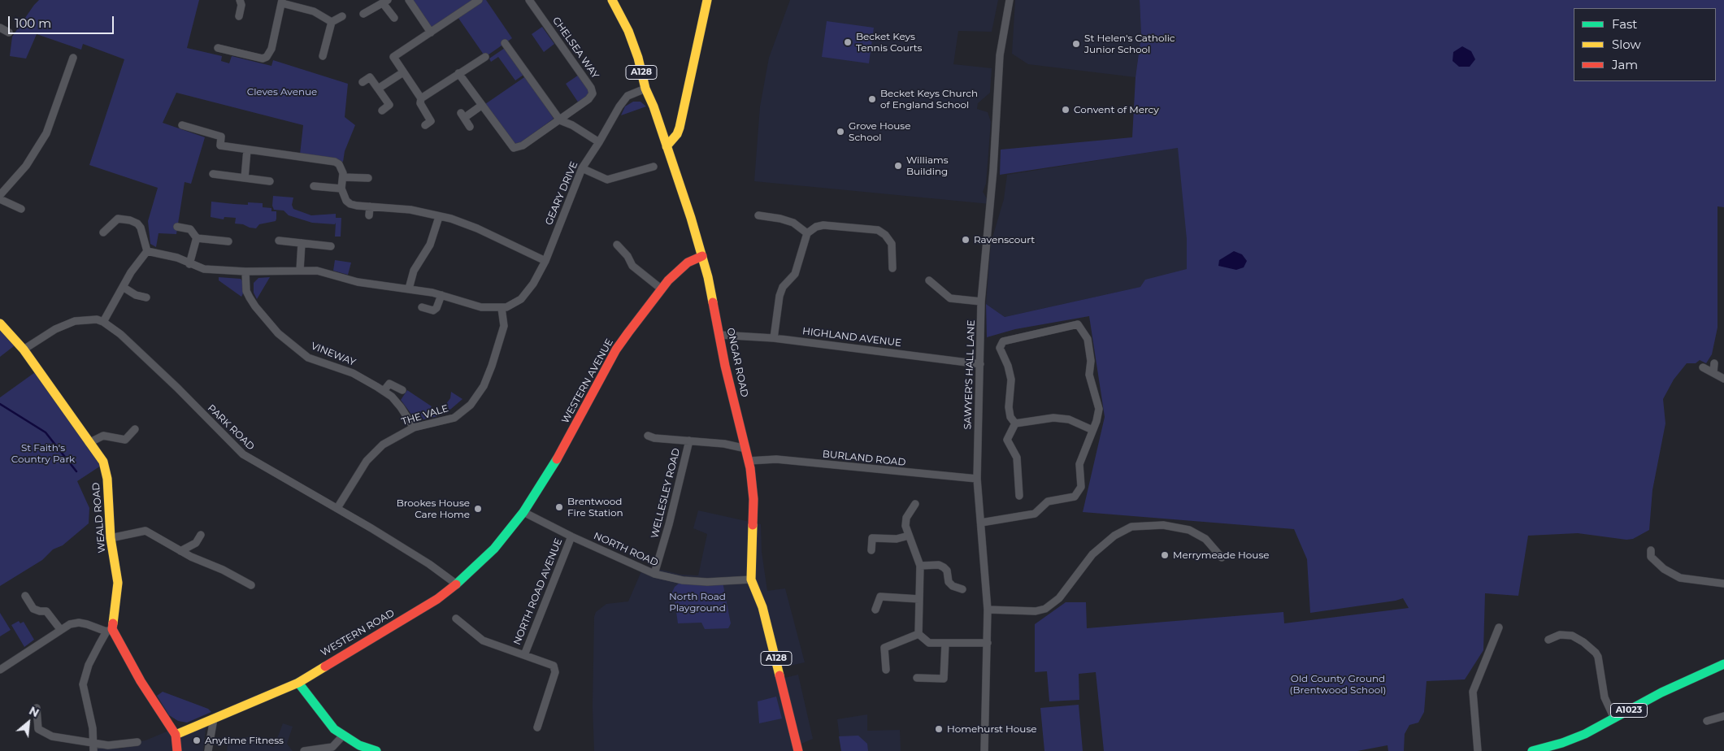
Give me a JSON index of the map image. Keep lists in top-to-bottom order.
{
  "streets": {
    "street": [
      "CHELSEA WAY",
      "A128",
      "GEARY DRIVE",
      "HIGHLAND AVENUE",
      "VINEWAY",
      "ONGAR ROAD",
      "SAWYER'S HALL LANE",
      "WESTERN AVENUE",
      "THE VALE",
      "PARK ROAD",
      "BURLAND ROAD",
      "WELLESLEY ROAD",
      "WEALD ROAD",
      "NORTH ROAD",
      "NORTH ROAD AVENUE",
      "WESTERN ROAD",
      "A1023"
    ]
  },
  "crossings": [
    ["GEARY DRIVE", "ONGAR ROAD"],
    ["GEARY DRIVE", "THE VALE"],
    ["HIGHLAND AVENUE", "ONGAR ROAD"],
    ["HIGHLAND AVENUE", "SAWYER'S HALL LANE"],
    ["VINEWAY", "THE VALE"],
    ["ONGAR ROAD", "WESTERN AVENUE"],
    ["ONGAR ROAD", "BURLAND ROAD"],
    ["ONGAR ROAD", "NORTH ROAD"],
    ["SAWYER'S HALL LANE", "BURLAND ROAD"],
    ["WESTERN AVENUE", "NORTH ROAD"],
    ["WESTERN AVENUE", "WESTERN ROAD"],
    ["THE VALE", "PARK ROAD"],
    ["PARK ROAD", "WESTERN ROAD"],
    ["WELLESLEY ROAD", "NORTH ROAD"],
    ["NORTH ROAD", "NORTH ROAD AVENUE"],
    ["NORTH ROAD", "WESTERN ROAD"]
  ],
  "parks": [
    "Cleves Avenue",
    "St Faith's Country Park",
    "North Road Playground",
    "Old County Ground (Brentwood School)"
  ],
  "places": [
    "Becket Keys Tennis Courts",
    "St Helen's Catholic Junior School",
    "Becket Keys Church of England School",
    "Convent of Mercy",
    "Grove House School",
    "Williams Building",
    "Ravenscourt",
    "Brentwood Fire Station",
    "Brookes House Care Home",
    "Merrymeade House",
    "Homehurst House",
    "Anytime Fitness"
  ],
  "legend": ["Fast", "Slow", "Jam"],
  "scale_bar": "100 m",
  "north": "top right"
}
